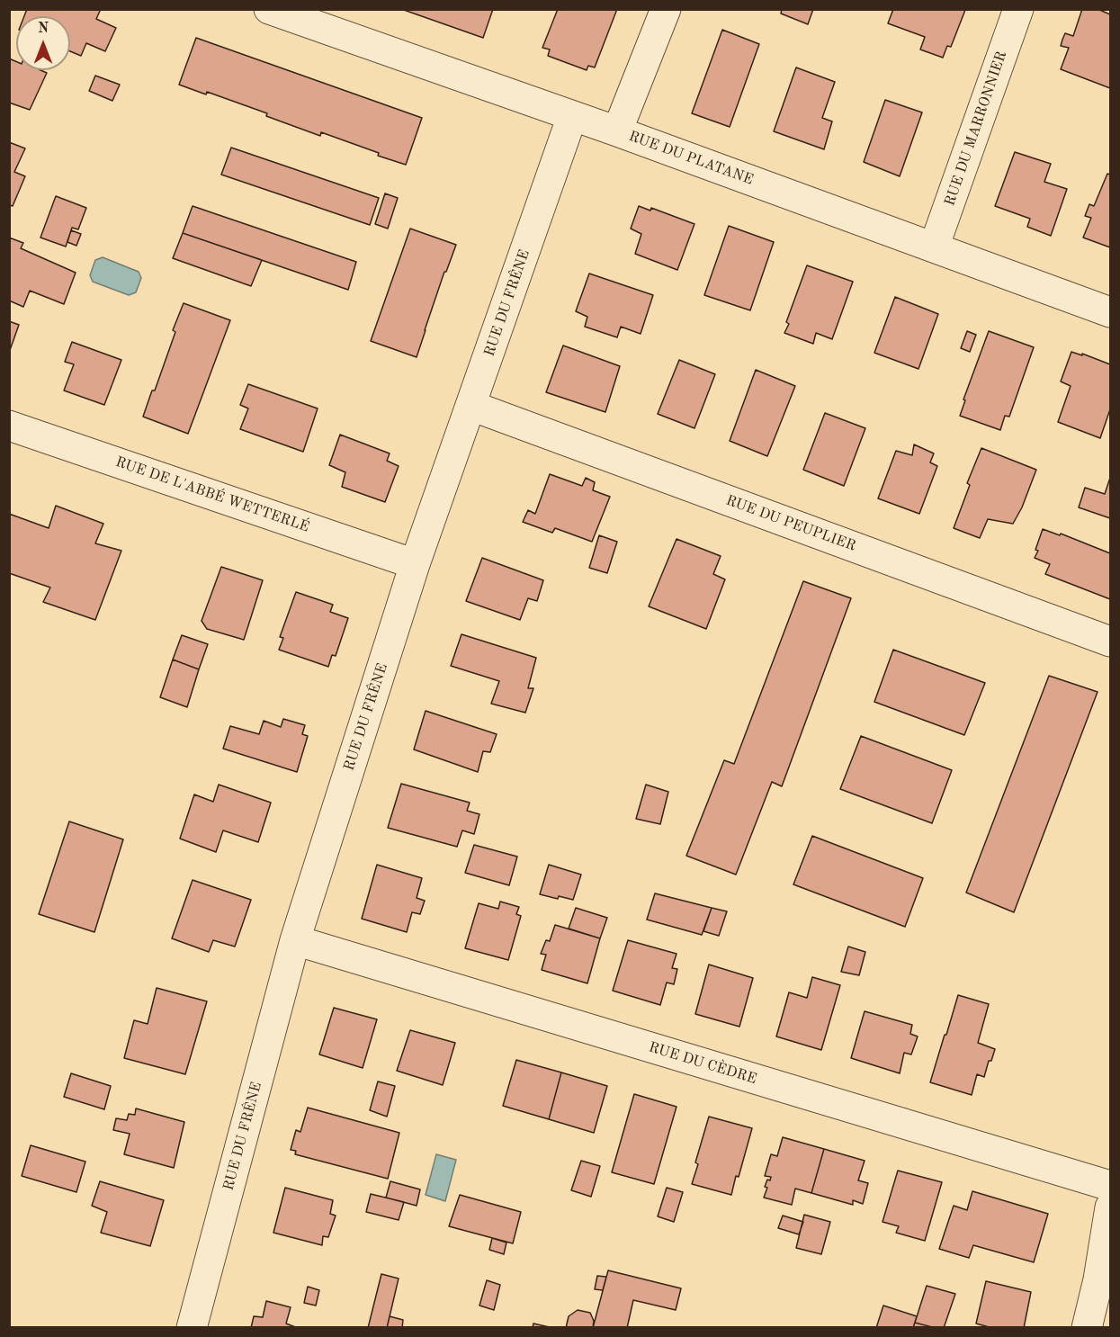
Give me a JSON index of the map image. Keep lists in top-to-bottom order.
{
  "streets": {
    "street": [
      "RUE DU MARRONNIER",
      "RUE DU PLATANE",
      "RUE DU FRÊNE",
      "RUE DE L'ABBÉ WETTERLÉ",
      "RUE DU PEUPLIER",
      "RUE DU CÈDRE"
    ]
  },
  "crossings": [
    ["RUE DU MARRONNIER", "RUE DU PLATANE"],
    ["RUE DU PLATANE", "RUE DU FRÊNE"],
    ["RUE DU FRÊNE", "RUE DE L'ABBÉ WETTERLÉ"],
    ["RUE DU FRÊNE", "RUE DU PEUPLIER"],
    ["RUE DU FRÊNE", "RUE DU CÈDRE"]
  ],
  "north": "top"
}
